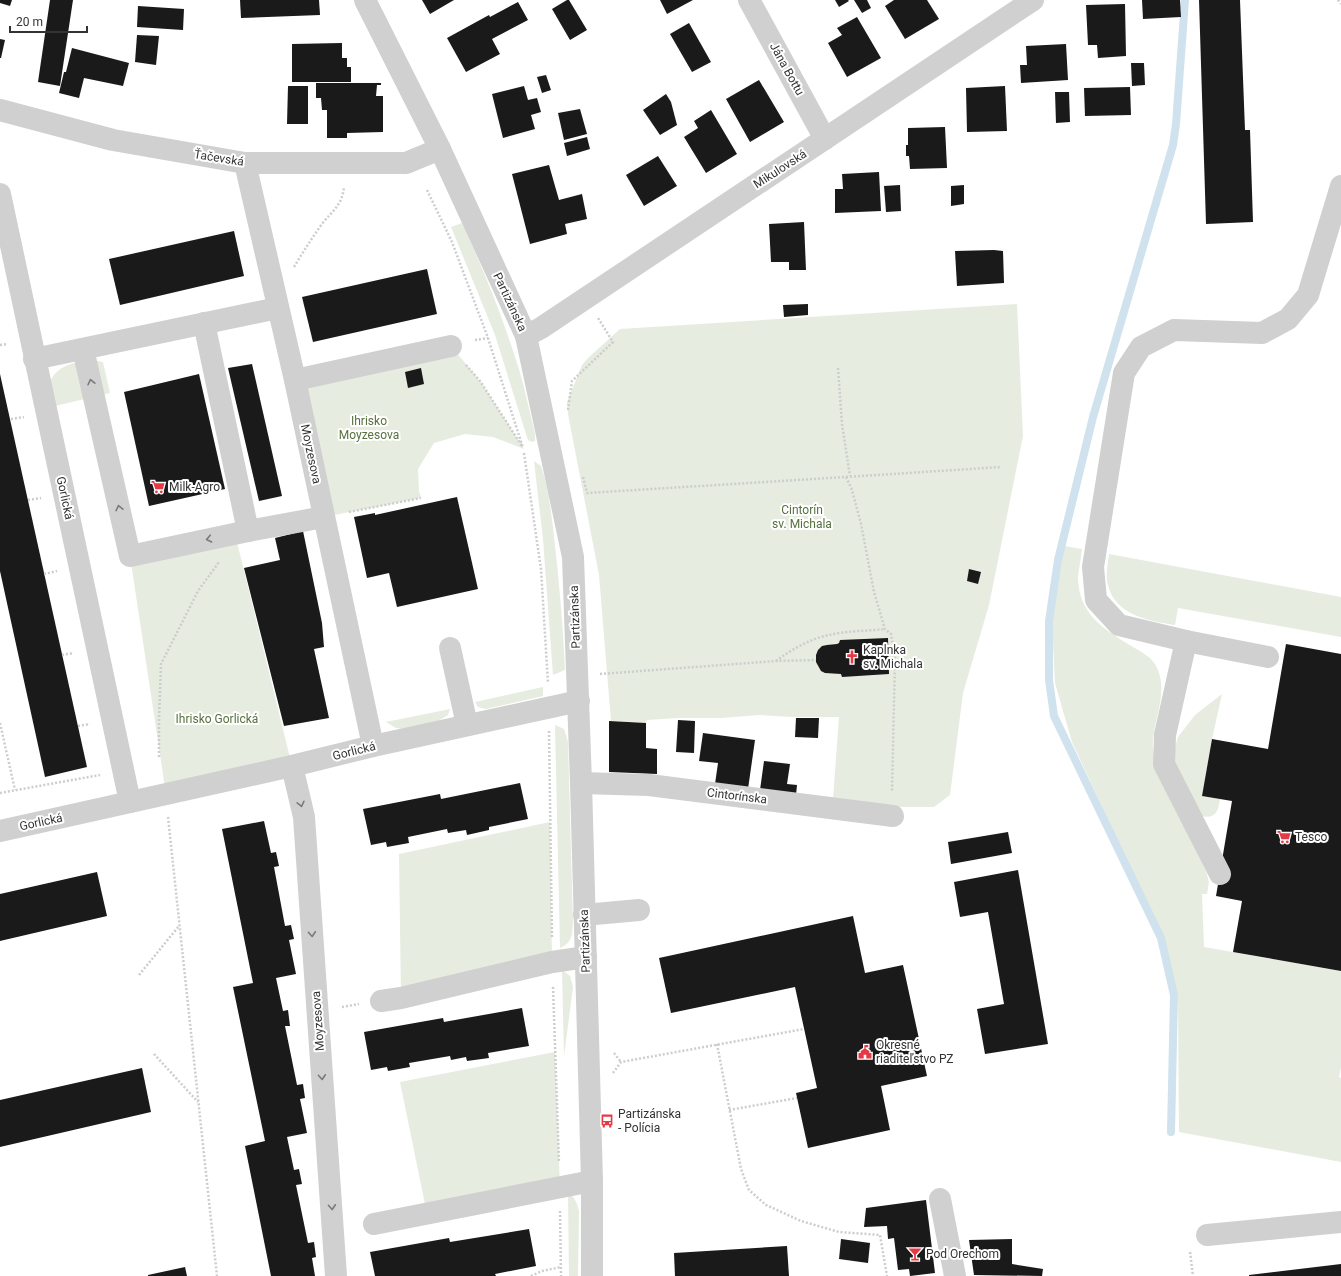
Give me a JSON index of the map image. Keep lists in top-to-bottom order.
{
  "streets": {
    "street": [
      "Jána Bottu",
      "Ťačevská",
      "Mikulovská",
      "Partizánska",
      "Moyzesova",
      "Gorlická",
      "Cintorínska"
    ]
  },
  "crossings": [
    ["Jána Bottu", "Mikulovská"],
    ["Ťačevská", "Partizánska"],
    ["Ťačevská", "Moyzesova"],
    ["Mikulovská", "Partizánska"],
    ["Partizánska", "Gorlická"],
    ["Partizánska", "Cintorínska"],
    ["Moyzesova", "Gorlická"]
  ],
  "one_way": ["Moyzesova"],
  "parks": ["Ihrisko Moyzesova", "Cintorín sv. Michala", "Ihrisko Gorlická"],
  "places": {
    "supermarket": ["Milk-Agro", "Tesco"],
    "church": ["Kaplnka sv. Michala"],
    "public building": ["Okresné riaditeľstvo PZ"],
    "bus stop": ["Partizánska - Polícia"],
    "bar": ["Pod Orechom"]
  },
  "scale_bar": "20 m"
}
